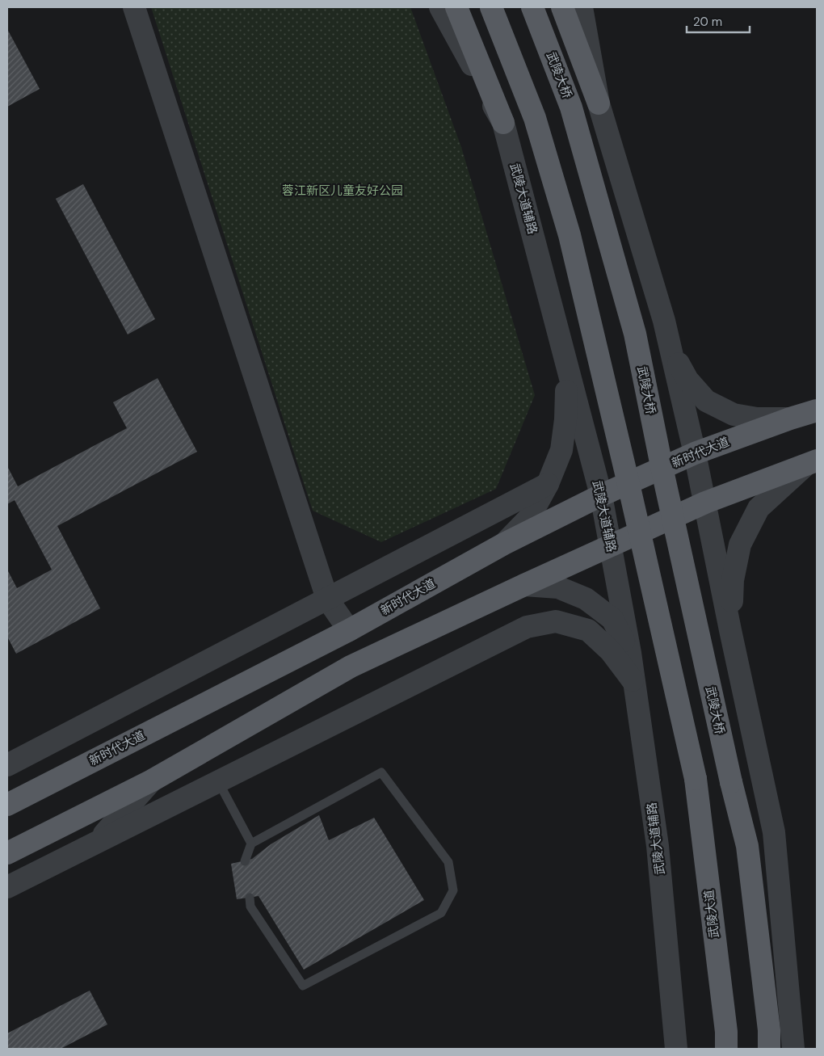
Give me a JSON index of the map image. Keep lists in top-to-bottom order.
{
  "streets": {
    "main road": ["武陵大桥", "新时代大道", "武陵大道"],
    "street": ["武陵大道辅路"]
  },
  "crossings": [
    ["武陵大道辅路", "新时代大道"]
  ],
  "parks": ["蓉江新区儿童友好公园"],
  "scale_bar": "20 m"
}
